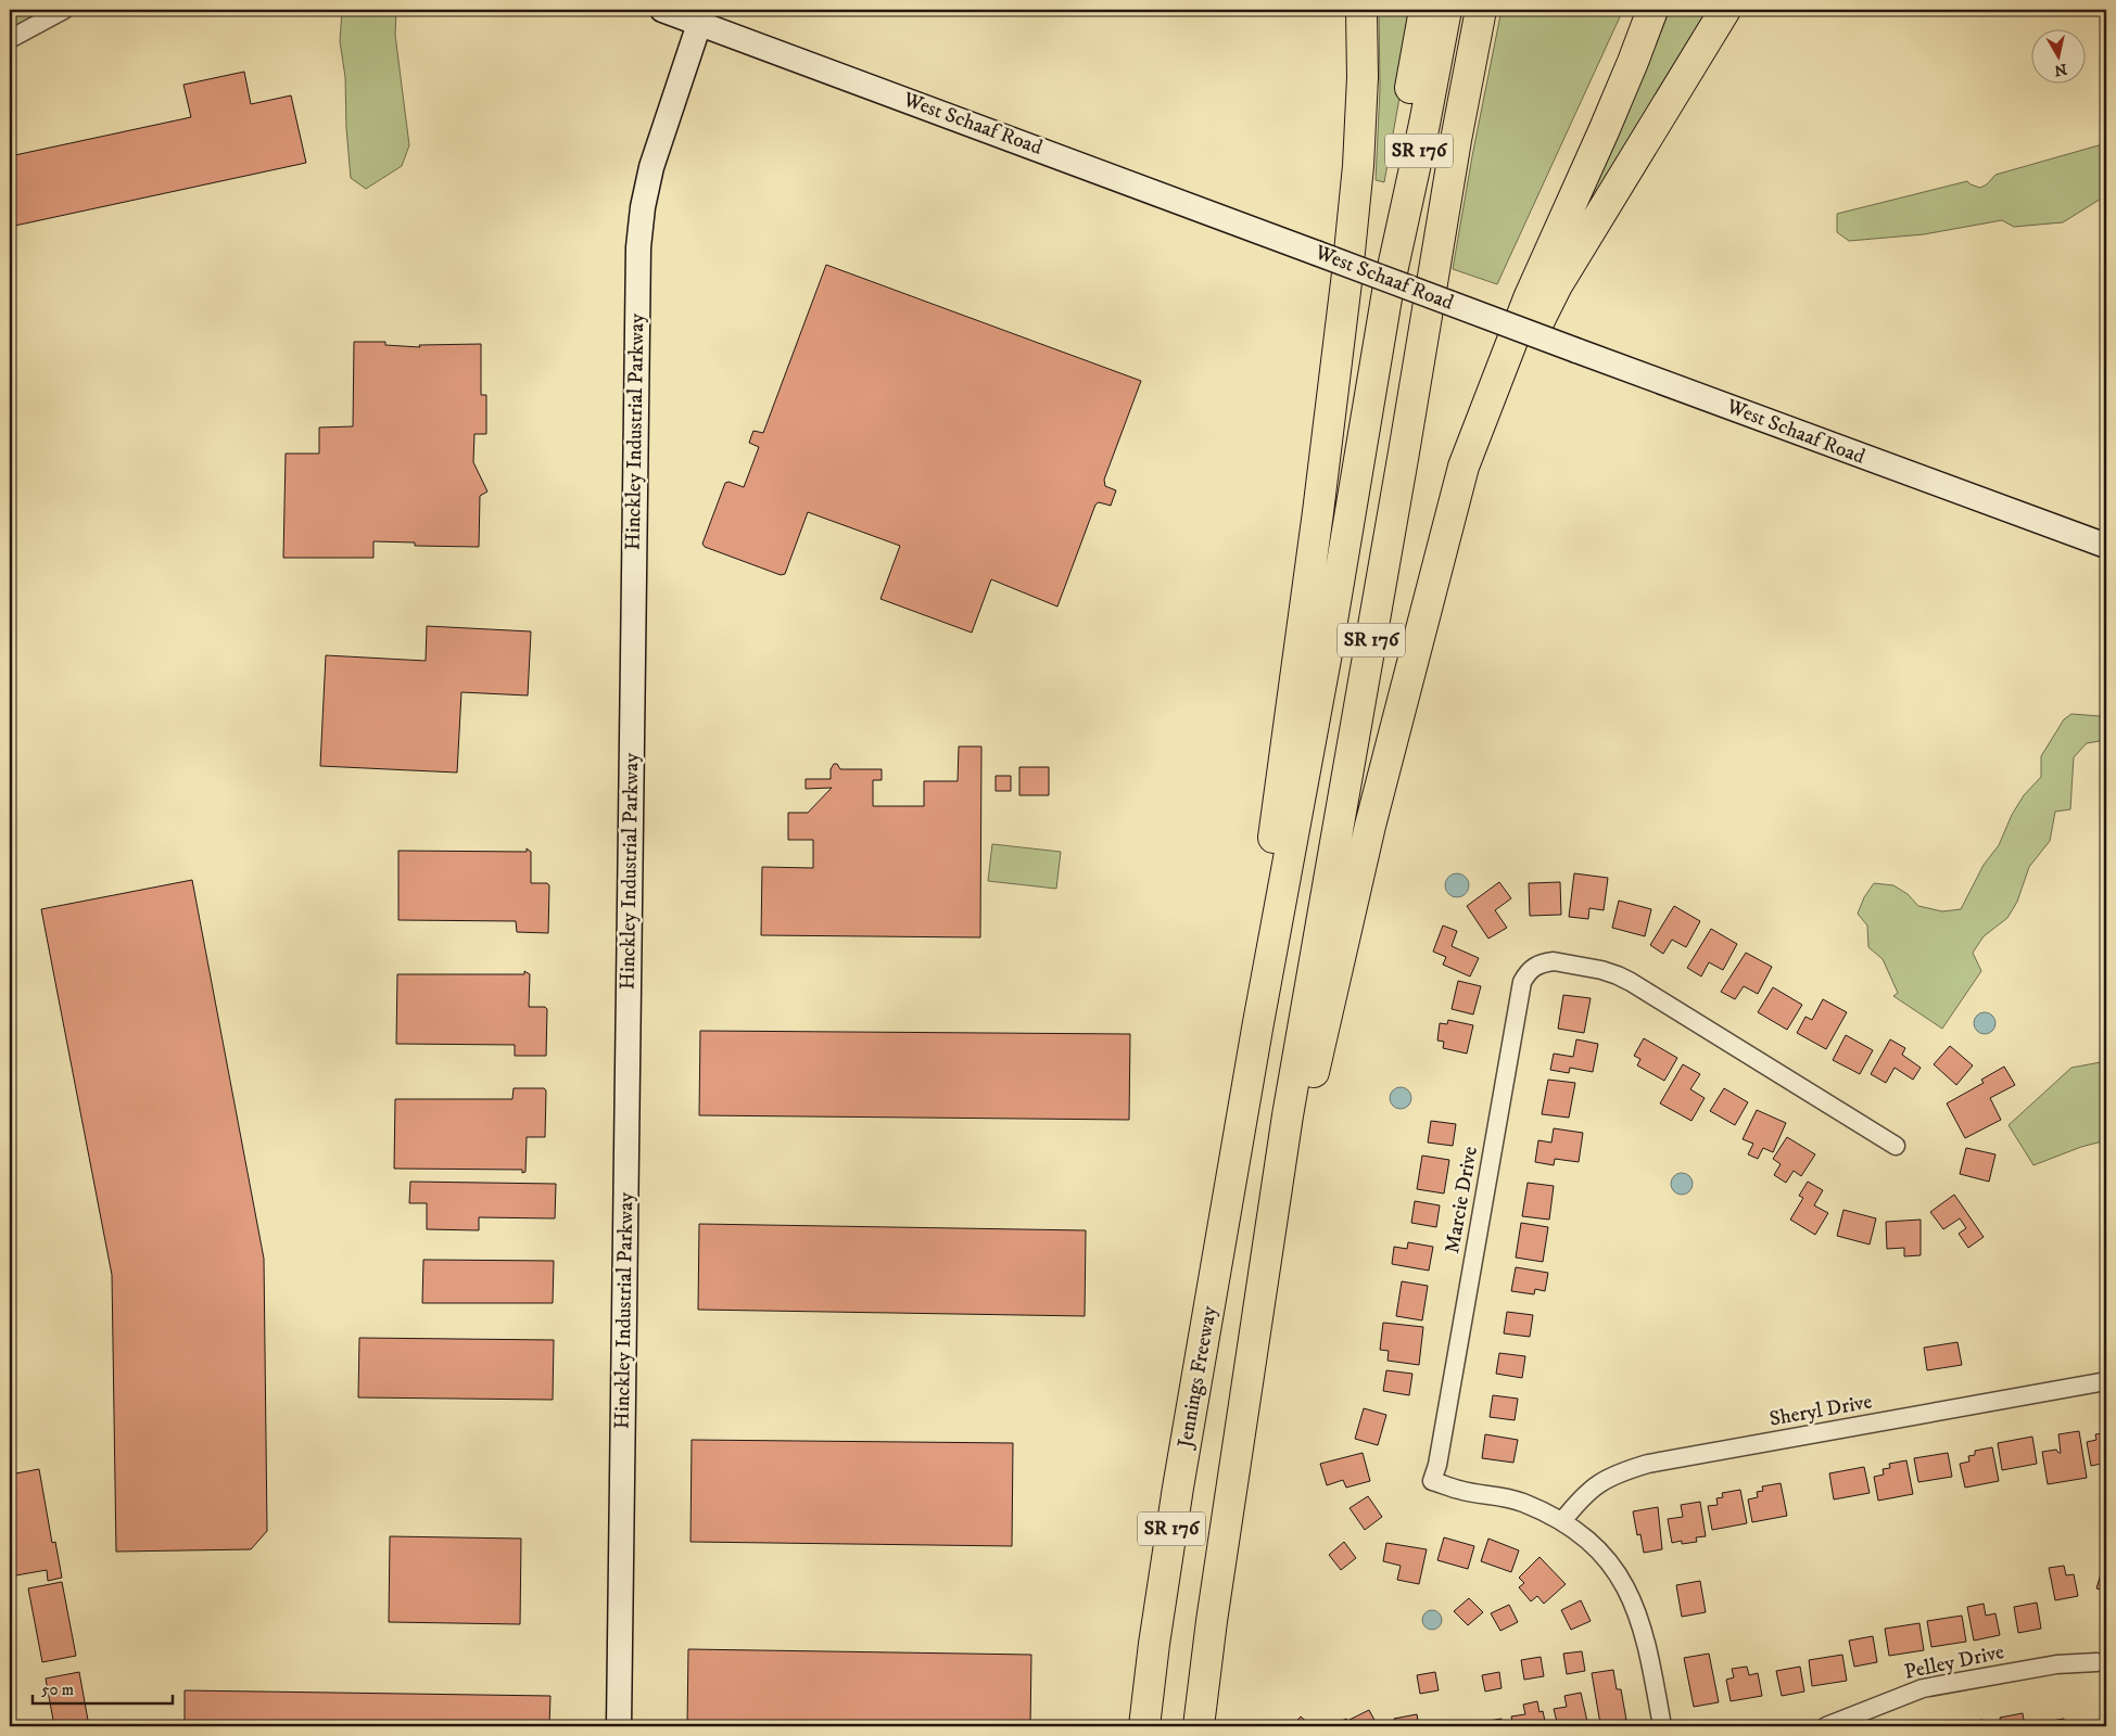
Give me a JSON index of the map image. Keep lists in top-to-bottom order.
{
  "streets": {
    "highway": ["SR 176", "Jennings Freeway"],
    "street": [
      "West Schaaf Road",
      "Hinckley Industrial Parkway",
      "Marcie Drive",
      "Sheryl Drive",
      "Pelley Drive"
    ]
  },
  "crossings": [
    ["West Schaaf Road", "Hinckley Industrial Parkway"],
    ["SR 176", "Jennings Freeway"],
    ["Marcie Drive", "Sheryl Drive"]
  ],
  "scale_bar": "50 m",
  "north": "bottom"
}
